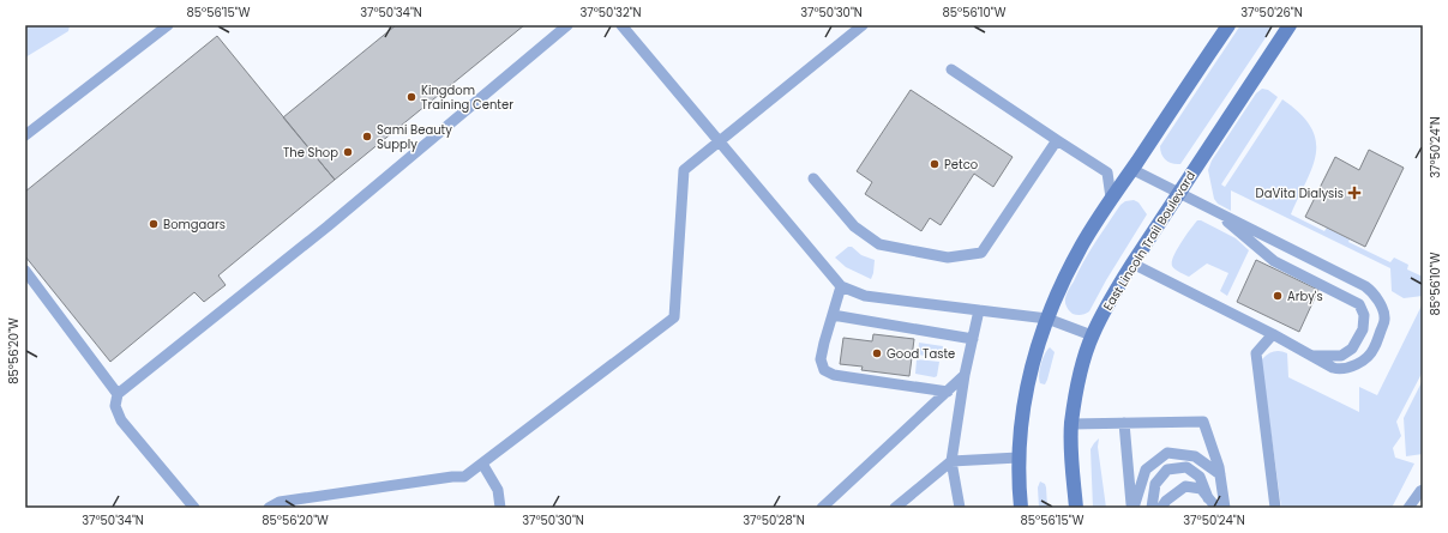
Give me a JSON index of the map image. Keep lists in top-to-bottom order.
{
  "streets": {
    "street": ["East Lincoln Trail Boulevard"]
  },
  "places": {
    "other": [
      "Kingdom Training Center",
      "Sami Beauty Supply",
      "The Shop",
      "Petco",
      "Bomgaars",
      "Arby's",
      "Good Taste"
    ],
    "health": ["DaVita Dialysis"]
  },
  "coordinates": [
    "85°56'15\"W",
    "37°50'34\"N",
    "37°50'32\"N",
    "37°50'30\"N",
    "85°56'10\"W",
    "37°50'26\"N",
    "37°50'24\"N",
    "85°56'20\"W",
    "37°50'28\"N"
  ]
}
